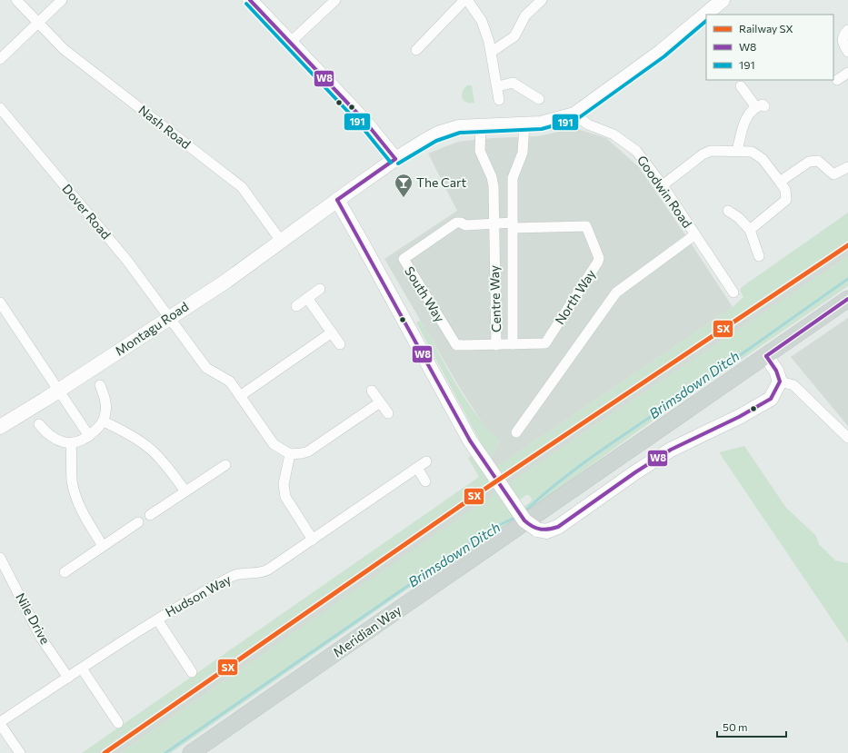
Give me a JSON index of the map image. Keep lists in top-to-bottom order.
{
  "streets": {
    "main road": ["Meridian Way"],
    "street": [
      "Nash Road",
      "Goodwin Road",
      "Dover Road",
      "South Way",
      "North Way",
      "Centre Way",
      "Montagu Road",
      "Hudson Way",
      "Nile Drive"
    ]
  },
  "crossings": [
    ["Nash Road", "Montagu Road"],
    ["Goodwin Road", "Montagu Road"],
    ["Dover Road", "Montagu Road"],
    ["South Way", "Centre Way"],
    ["North Way", "Centre Way"],
    ["Centre Way", "Montagu Road"],
    ["Hudson Way", "Nile Drive"]
  ],
  "water": ["Brimsdown Ditch"],
  "places": {
    "bar": ["The Cart"]
  },
  "lines": ["transit line W8", "transit line 191", "rail line SX"],
  "legend": ["Railway SX", "W8", "191"],
  "scale_bar": "50 m"
}
